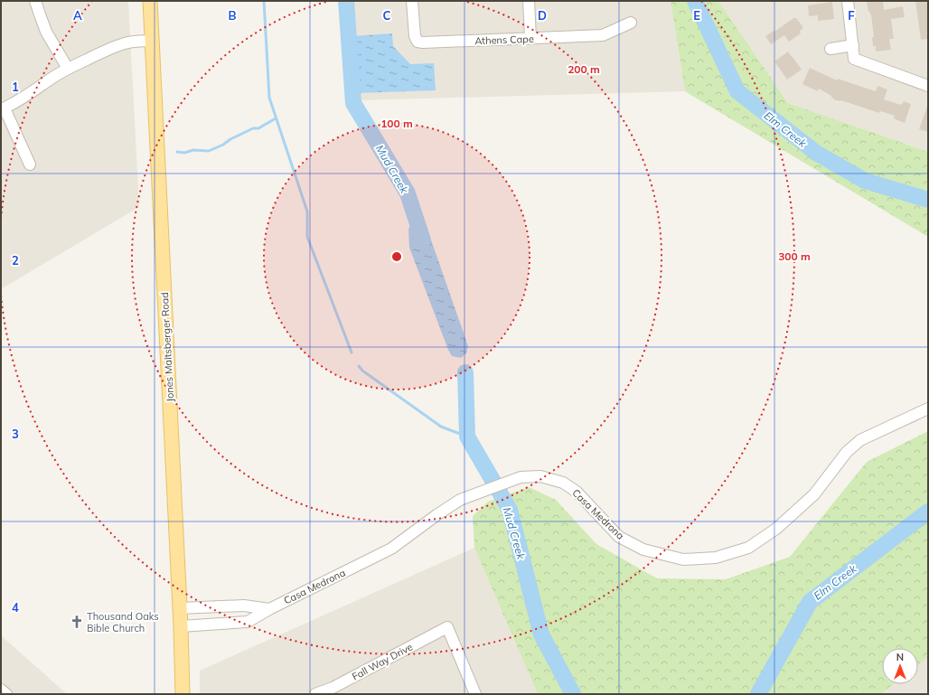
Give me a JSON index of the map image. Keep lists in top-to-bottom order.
{
  "streets": {
    "main road": ["Jones Maltsberger Road"],
    "street": ["Athens Cape", "Casa Medrona", "Fall Way Drive"]
  },
  "crossings": [
    ["Jones Maltsberger Road", "Casa Medrona"]
  ],
  "water": ["Elm Creek", "Mud Creek"],
  "places": {
    "church": ["Thousand Oaks Bible Church"]
  },
  "north": "top",
  "grid": {
    "columns": [
      "A",
      "B",
      "C",
      "D",
      "E",
      "F"
    ],
    "rows": [
      "1",
      "2",
      "3",
      "4"
    ]
  },
  "rings": ["200 m", "100 m", "300 m"]
}
